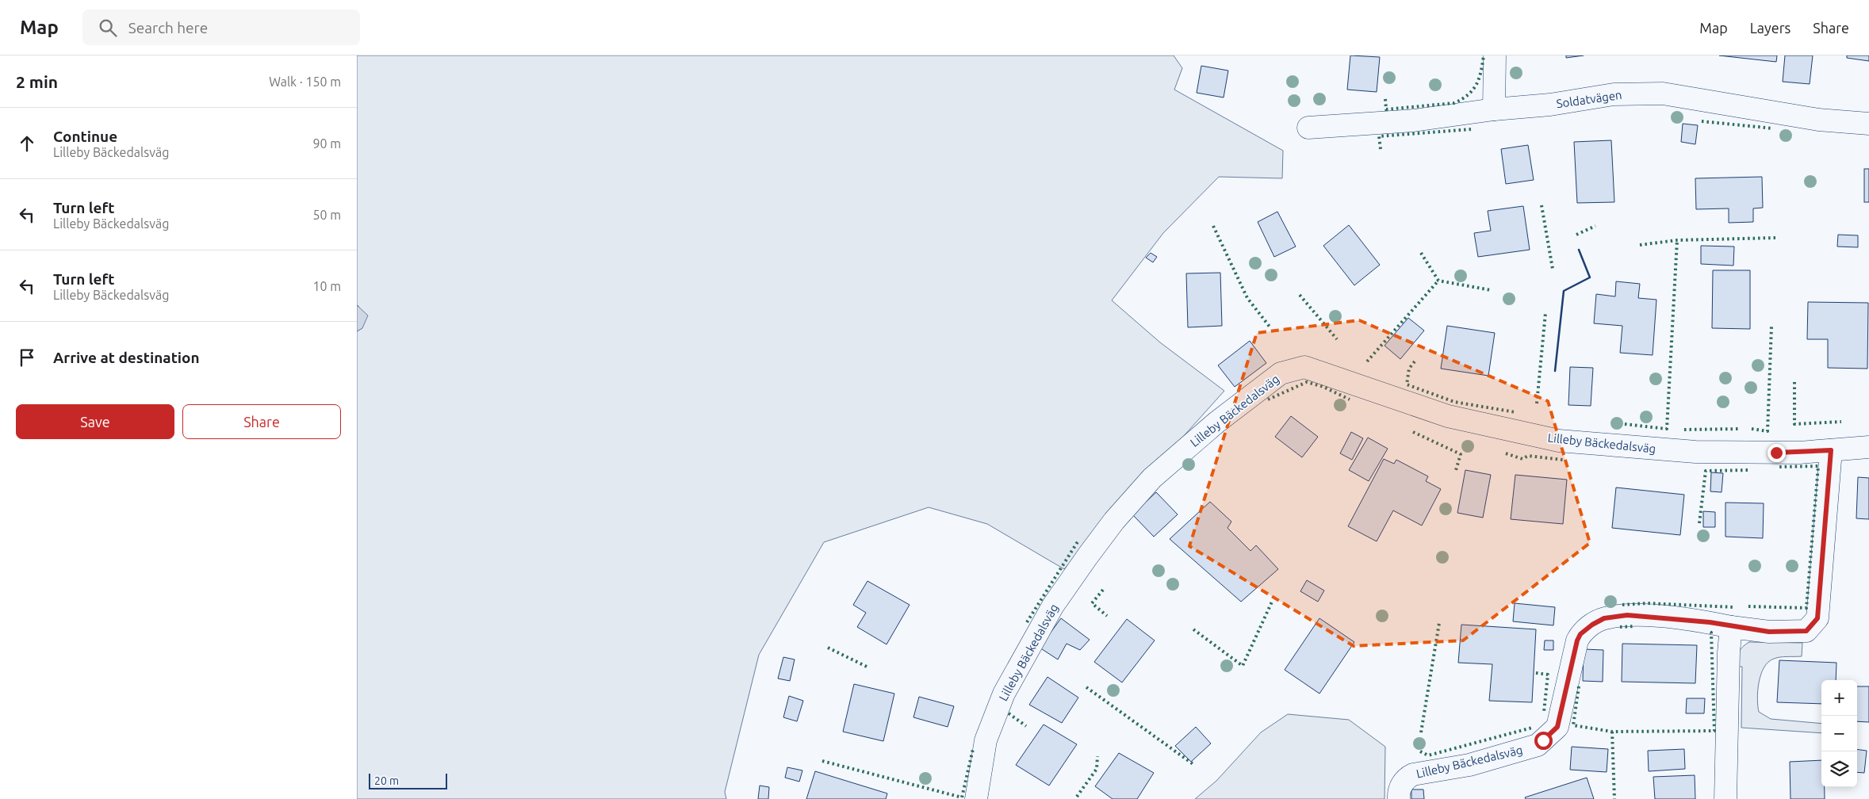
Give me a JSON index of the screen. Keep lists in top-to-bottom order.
{
  "streets": {
    "street": ["Soldatvägen", "Lilleby Bäckedalsväg"]
  },
  "scale_bar": "20 m",
  "page": {
    "header": "Map",
    "search": "Search here",
    "nav": ["Map", "Layers", "Share"],
    "heading": ["2 min", "Walk · 150 m"],
    "list": [
      ["Continue", "Lilleby Bäckedalsväg", "90 m"],
      ["Turn left", "Lilleby Bäckedalsväg", "50 m"],
      ["Turn left", "Lilleby Bäckedalsväg", "10 m"],
      "Arrive at destination"
    ],
    "buttons": ["Save", "Share"],
    "map_buttons": ["+", "−"],
    "scale": "20 m"
  }
}
